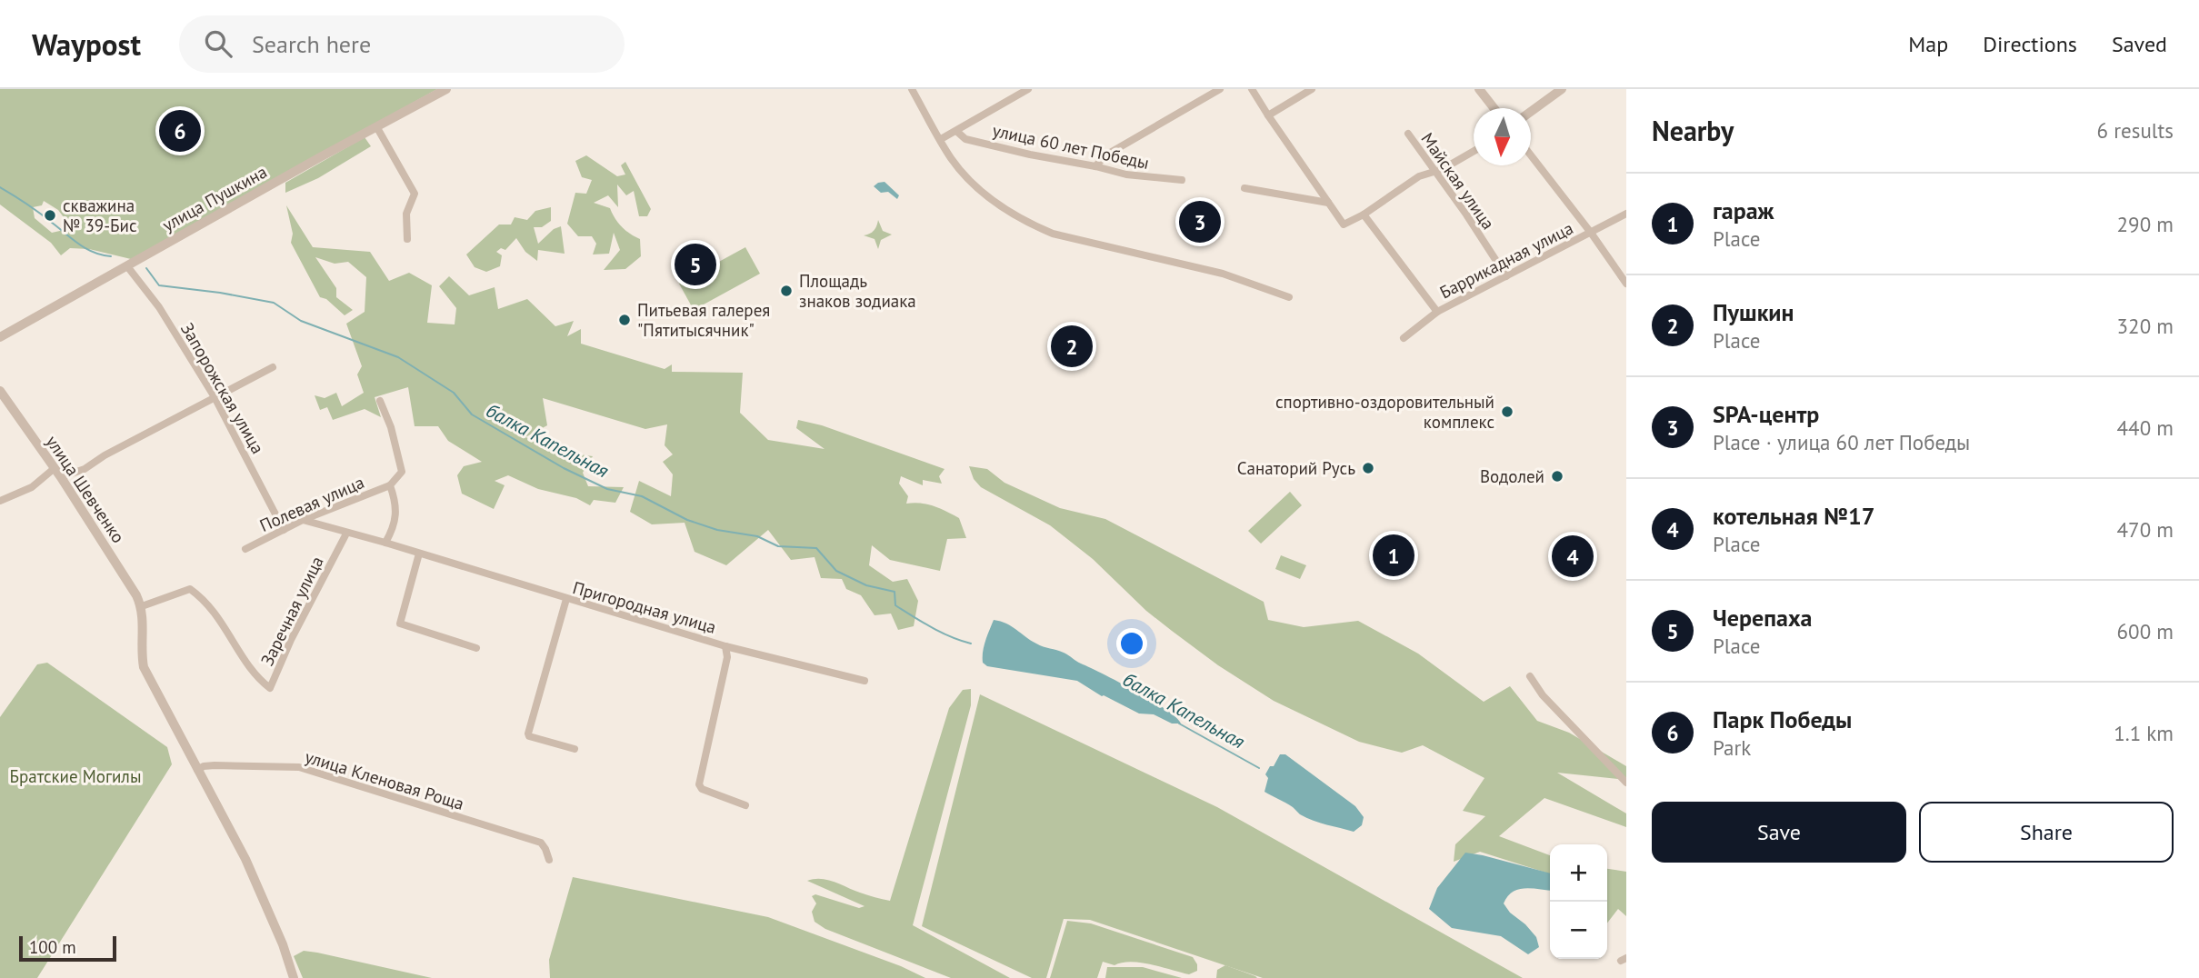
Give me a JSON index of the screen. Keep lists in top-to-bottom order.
{
  "streets": {
    "street": [
      "улица 60 лет Победы",
      "Майская улица",
      "улица Пушкина",
      "Баррикадная улица",
      "Запорожская улица",
      "улица Шевченко",
      "Полевая улица",
      "Пригородная улица",
      "Заречная улица",
      "улица Кленовая Роща"
    ]
  },
  "crossings": [
    ["Майская улица", "Баррикадная улица"],
    ["улица Пушкина", "Запорожская улица"],
    ["Запорожская улица", "Полевая улица"],
    ["улица Шевченко", "Заречная улица"],
    ["Полевая улица", "Пригородная улица"],
    ["Пригородная улица", "Заречная улица"]
  ],
  "water": ["балка Капельная"],
  "parks": ["Братские Могилы"],
  "places": [
    "скважина № 39-Бис",
    "Площадь знаков зодиака",
    "Питьевая галерея \"Пятитысячник\"",
    "спортивно-оздоровительный комплекс",
    "Санаторий Русь",
    "Водолей"
  ],
  "scale_bar": "100 m",
  "north": "bottom",
  "page": {
    "header": "Waypost",
    "search": "Search here",
    "nav": ["Map", "Directions", "Saved"],
    "heading": ["Nearby", "6 results"],
    "pins": [
      "6",
      "3",
      "5",
      "2",
      "1",
      "4"
    ],
    "list": [
      {
        "mark": "1",
        "name": "гараж",
        "note": "Place",
        "value": "290 m"
      },
      {
        "mark": "2",
        "name": "Пушкин",
        "note": "Place",
        "value": "320 m"
      },
      {
        "mark": "3",
        "name": "SPA-центр",
        "note": "Place · улица 60 лет Победы",
        "value": "440 m"
      },
      {
        "mark": "4",
        "name": "котельная №17",
        "note": "Place",
        "value": "470 m"
      },
      {
        "mark": "5",
        "name": "Черепаха",
        "note": "Place",
        "value": "600 m"
      },
      {
        "mark": "6",
        "name": "Парк Победы",
        "note": "Park",
        "value": "1.1 km"
      }
    ],
    "buttons": ["Save", "Share"],
    "map_buttons": ["+", "−"],
    "scale": "100 m"
  }
}
